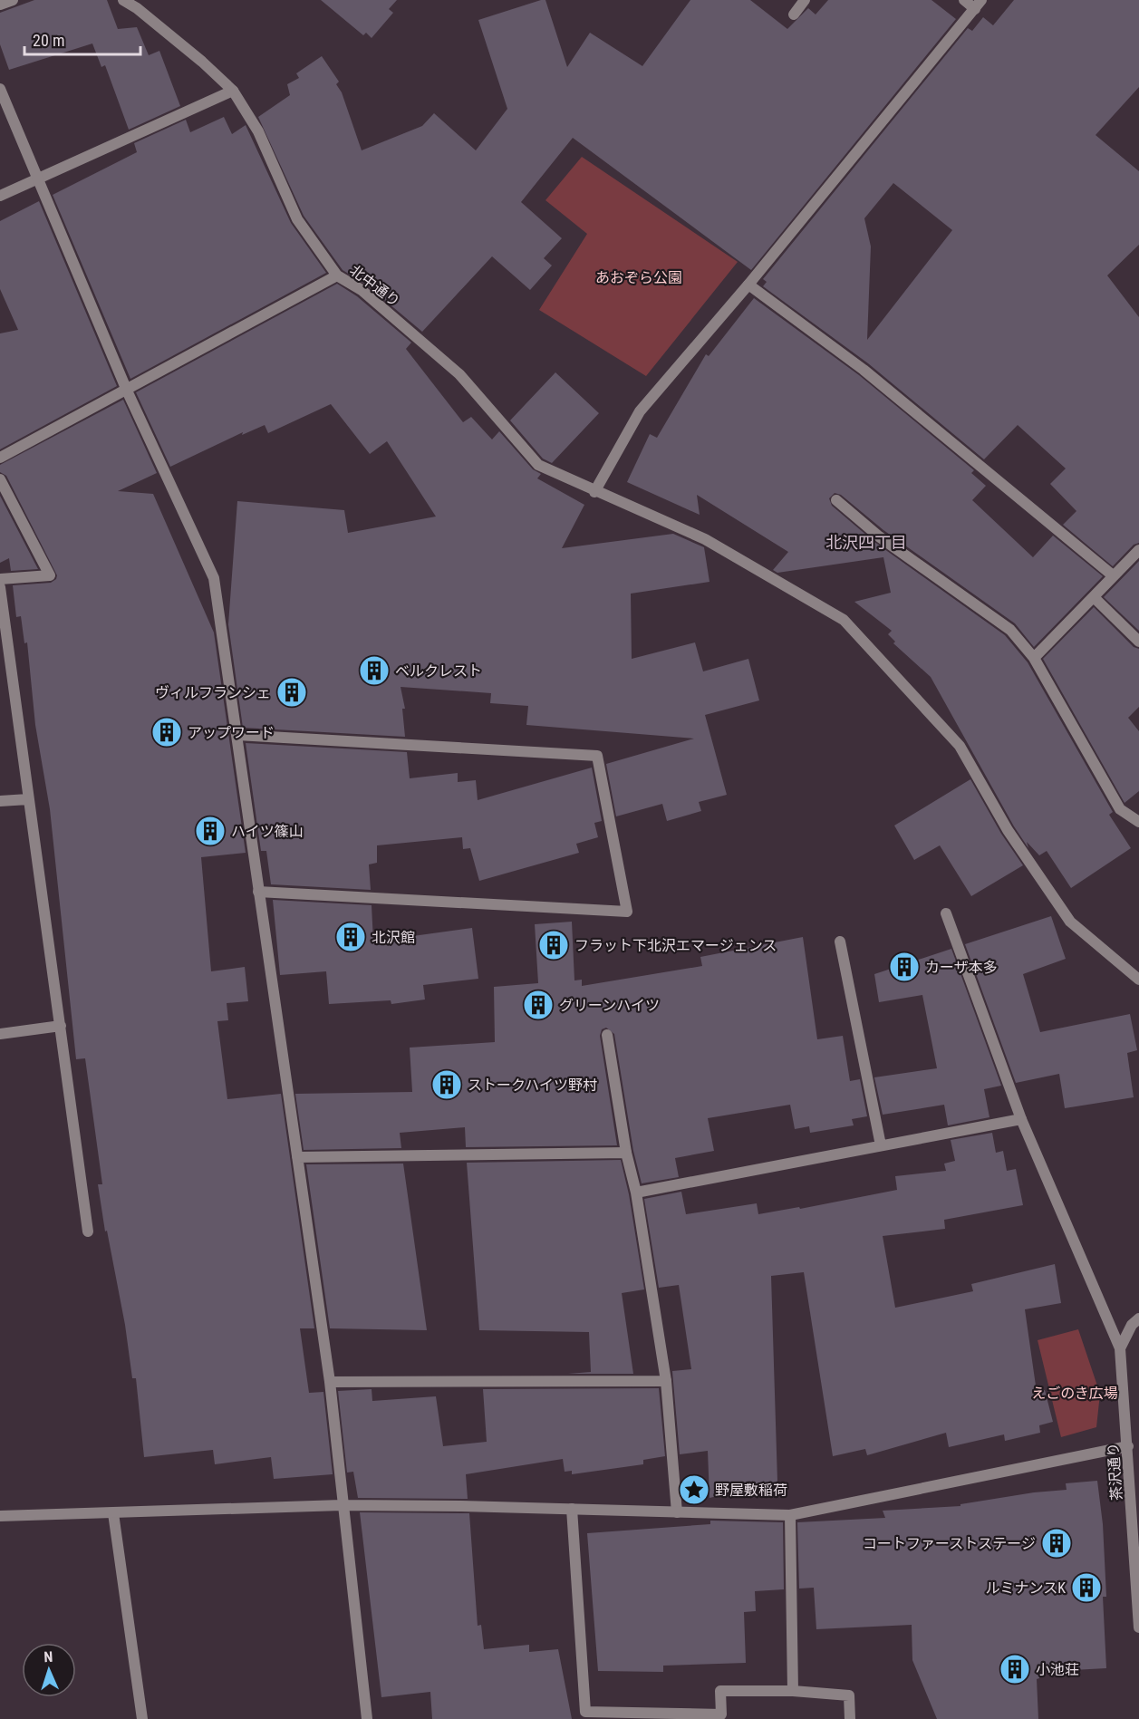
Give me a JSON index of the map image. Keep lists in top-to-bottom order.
{
  "streets": {
    "street": ["北中通り", "茶沢通り"]
  },
  "districts": ["北沢四丁目"],
  "parks": ["あおぞら公園", "えごのき広場"],
  "places": {
    "building": [
      "ベルクレスト",
      "ヴィルフランシェ",
      "アップワード",
      "ハイツ篠山",
      "北沢館",
      "フラット下北沢エマージェンス",
      "カーザ本多",
      "グリーンハイツ",
      "ストークハイツ野村",
      "コートファーストステージ",
      "ルミナンスK",
      "小池荘"
    ],
    "place": ["野屋敷稲荷"]
  },
  "scale_bar": "20 m",
  "north": "top"
}
